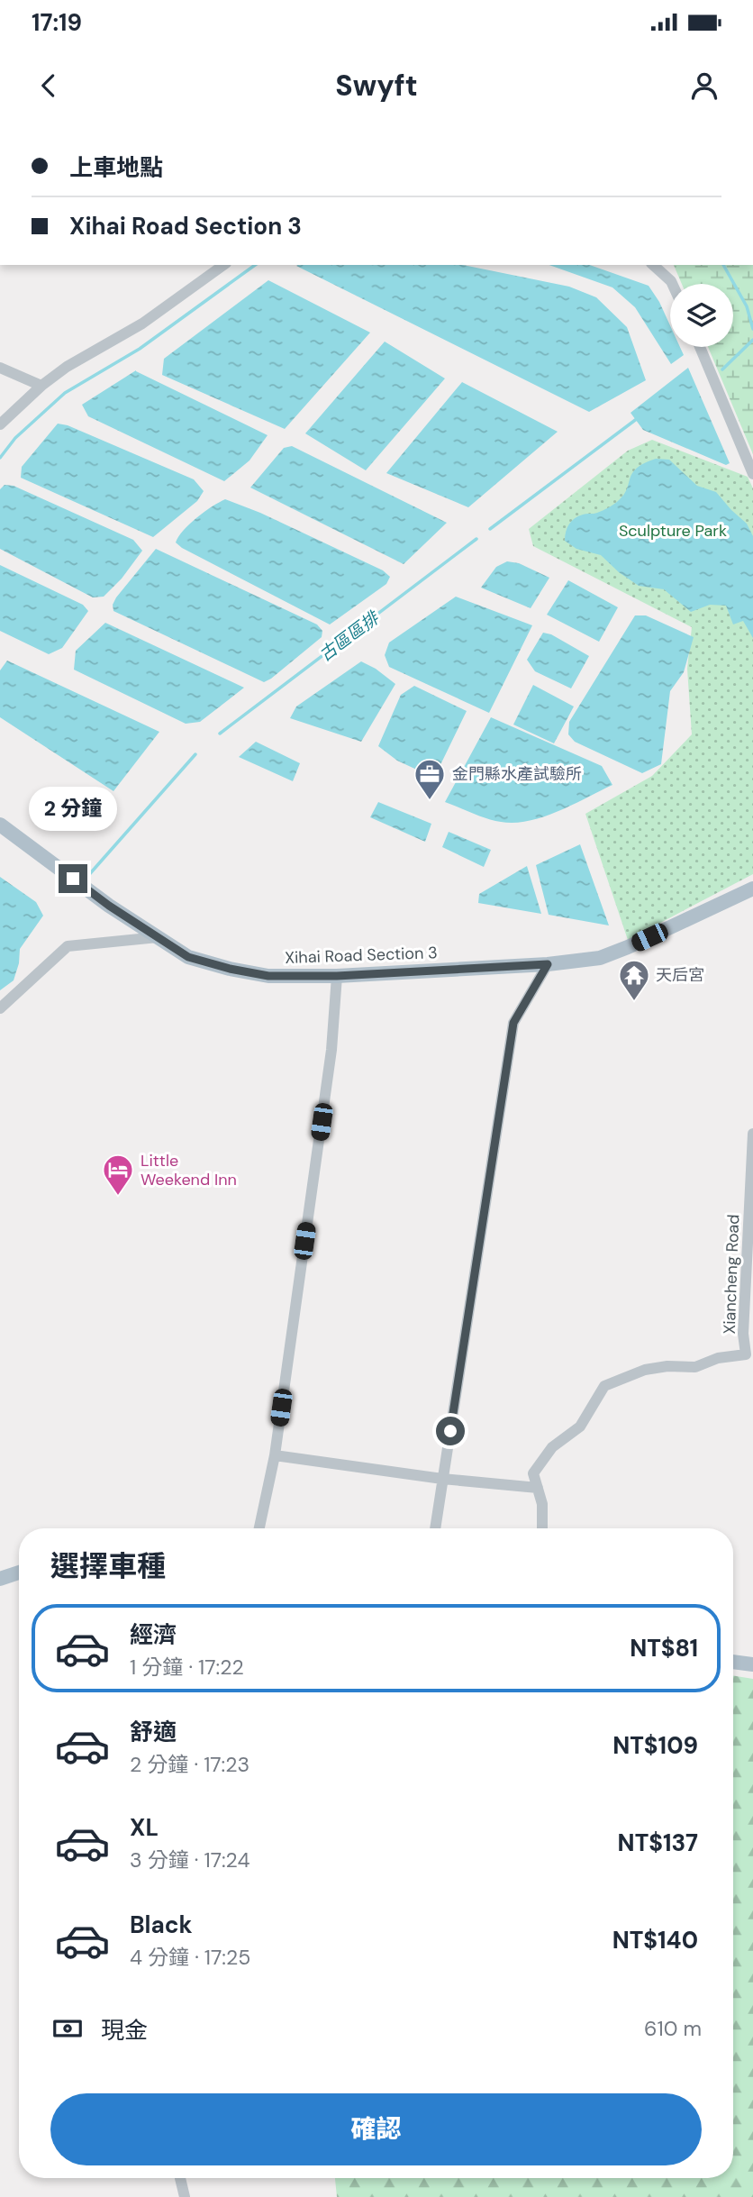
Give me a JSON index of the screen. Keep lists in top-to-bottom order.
{
  "streets": {
    "main road": ["Xihai Road Section 3"],
    "street": ["Xiancheng Road"]
  },
  "water": ["古區區排"],
  "parks": ["Sculpture Park"],
  "places": {
    "office": ["金門縣水產試驗所"],
    "temple": ["天后宮"],
    "hotel": ["Little Weekend Inn"]
  },
  "page": {
    "status": "17:19",
    "header": "Swyft",
    "banner": ["上車地點", "Xihai Road Section 3"],
    "bubble": "2 分鐘",
    "heading": "選擇車種",
    "list": [
      {
        "name": "經濟",
        "note": "1 分鐘 · 17:22",
        "value": "NT$81"
      },
      {
        "name": "舒適",
        "note": "2 分鐘 · 17:23",
        "value": "NT$109"
      },
      {
        "name": "XL",
        "note": "3 分鐘 · 17:24",
        "value": "NT$137"
      },
      {
        "name": "Black",
        "note": "4 分鐘 · 17:25",
        "value": "NT$140"
      }
    ],
    "pay": ["現金", "610 m"],
    "buttons": "確認"
  }
}
